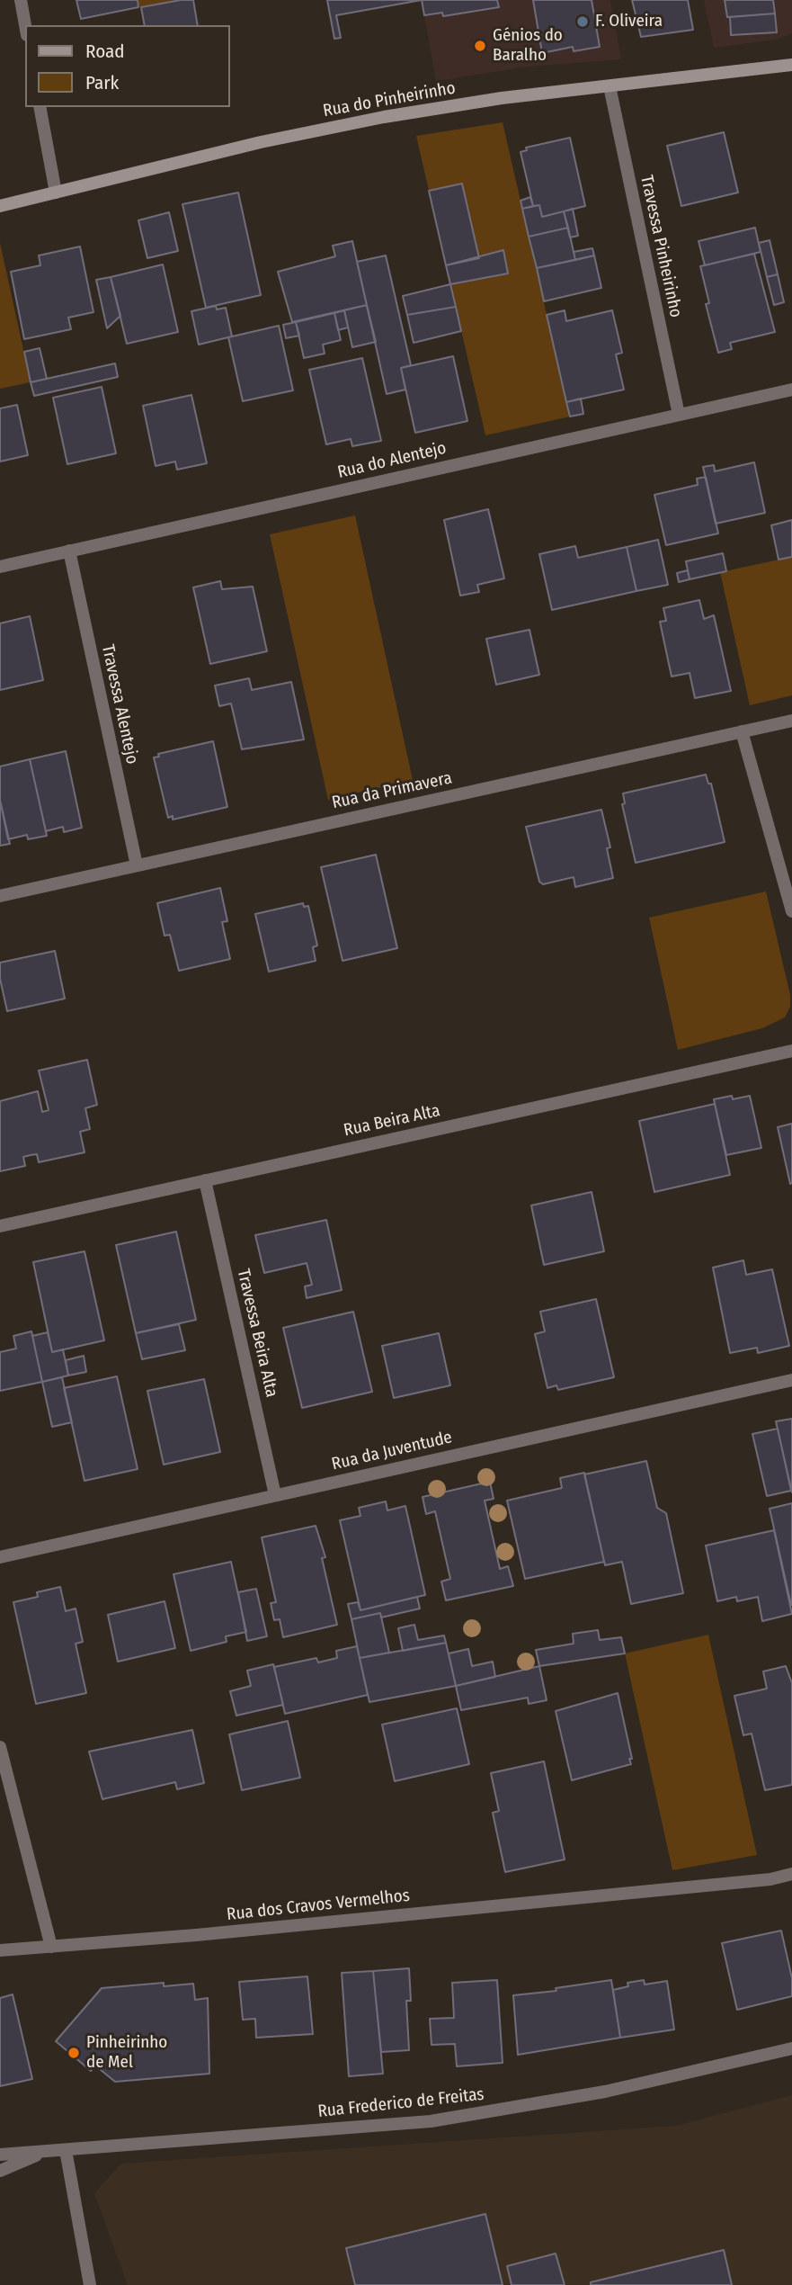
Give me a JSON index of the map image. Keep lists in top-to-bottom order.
{
  "streets": {
    "street": [
      "Rua do Pinheirinho",
      "Travessa Pinheirinho",
      "Rua do Alentejo",
      "Travessa Alentejo",
      "Rua da Primavera",
      "Rua Beira Alta",
      "Travessa Beira Alta",
      "Rua da Juventude",
      "Rua dos Cravos Vermelhos",
      "Rua Frederico de Freitas"
    ]
  },
  "crossings": [
    ["Rua do Pinheirinho", "Travessa Pinheirinho"],
    ["Travessa Pinheirinho", "Rua do Alentejo"],
    ["Rua do Alentejo", "Travessa Alentejo"],
    ["Travessa Alentejo", "Rua da Primavera"],
    ["Rua Beira Alta", "Travessa Beira Alta"],
    ["Travessa Beira Alta", "Rua da Juventude"]
  ],
  "places": ["F. Oliveira", "Génios do Baralho", "Pinheirinho de Mel"],
  "legend": ["Road", "Park"]
}
